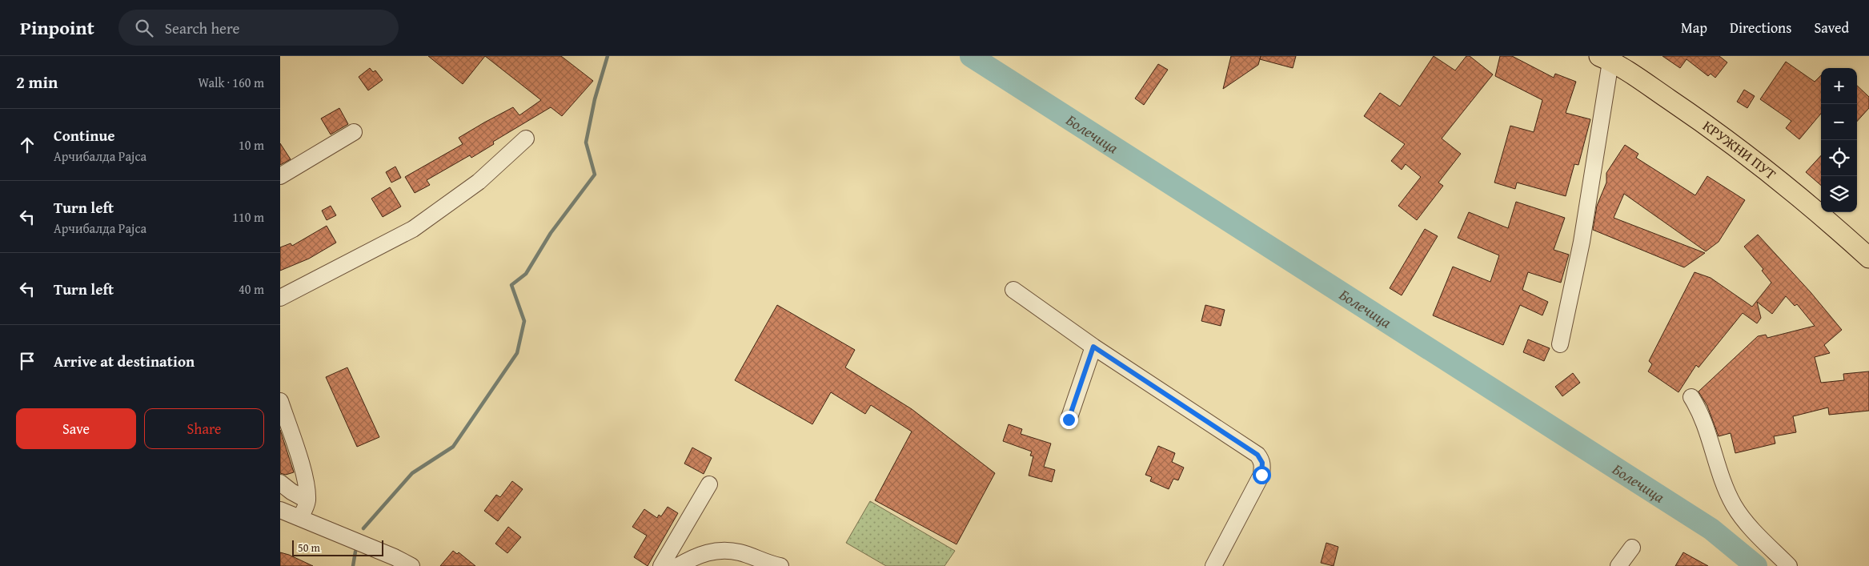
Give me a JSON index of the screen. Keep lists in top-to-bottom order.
{
  "streets": {
    "main road": ["КРУЖНИ ПУТ"]
  },
  "water": ["Болечица"],
  "scale_bar": "50 m",
  "page": {
    "header": "Pinpoint",
    "search": "Search here",
    "nav": ["Map", "Directions", "Saved"],
    "heading": ["2 min", "Walk · 160 m"],
    "map_buttons": ["+", "−"],
    "list": [
      ["Continue", "Арчибалда Рајса", "10 m"],
      ["Turn left", "Арчибалда Рајса", "110 m"],
      ["Turn left", "40 m"],
      "Arrive at destination"
    ],
    "buttons": ["Save", "Share"],
    "scale": "50 m"
  }
}
